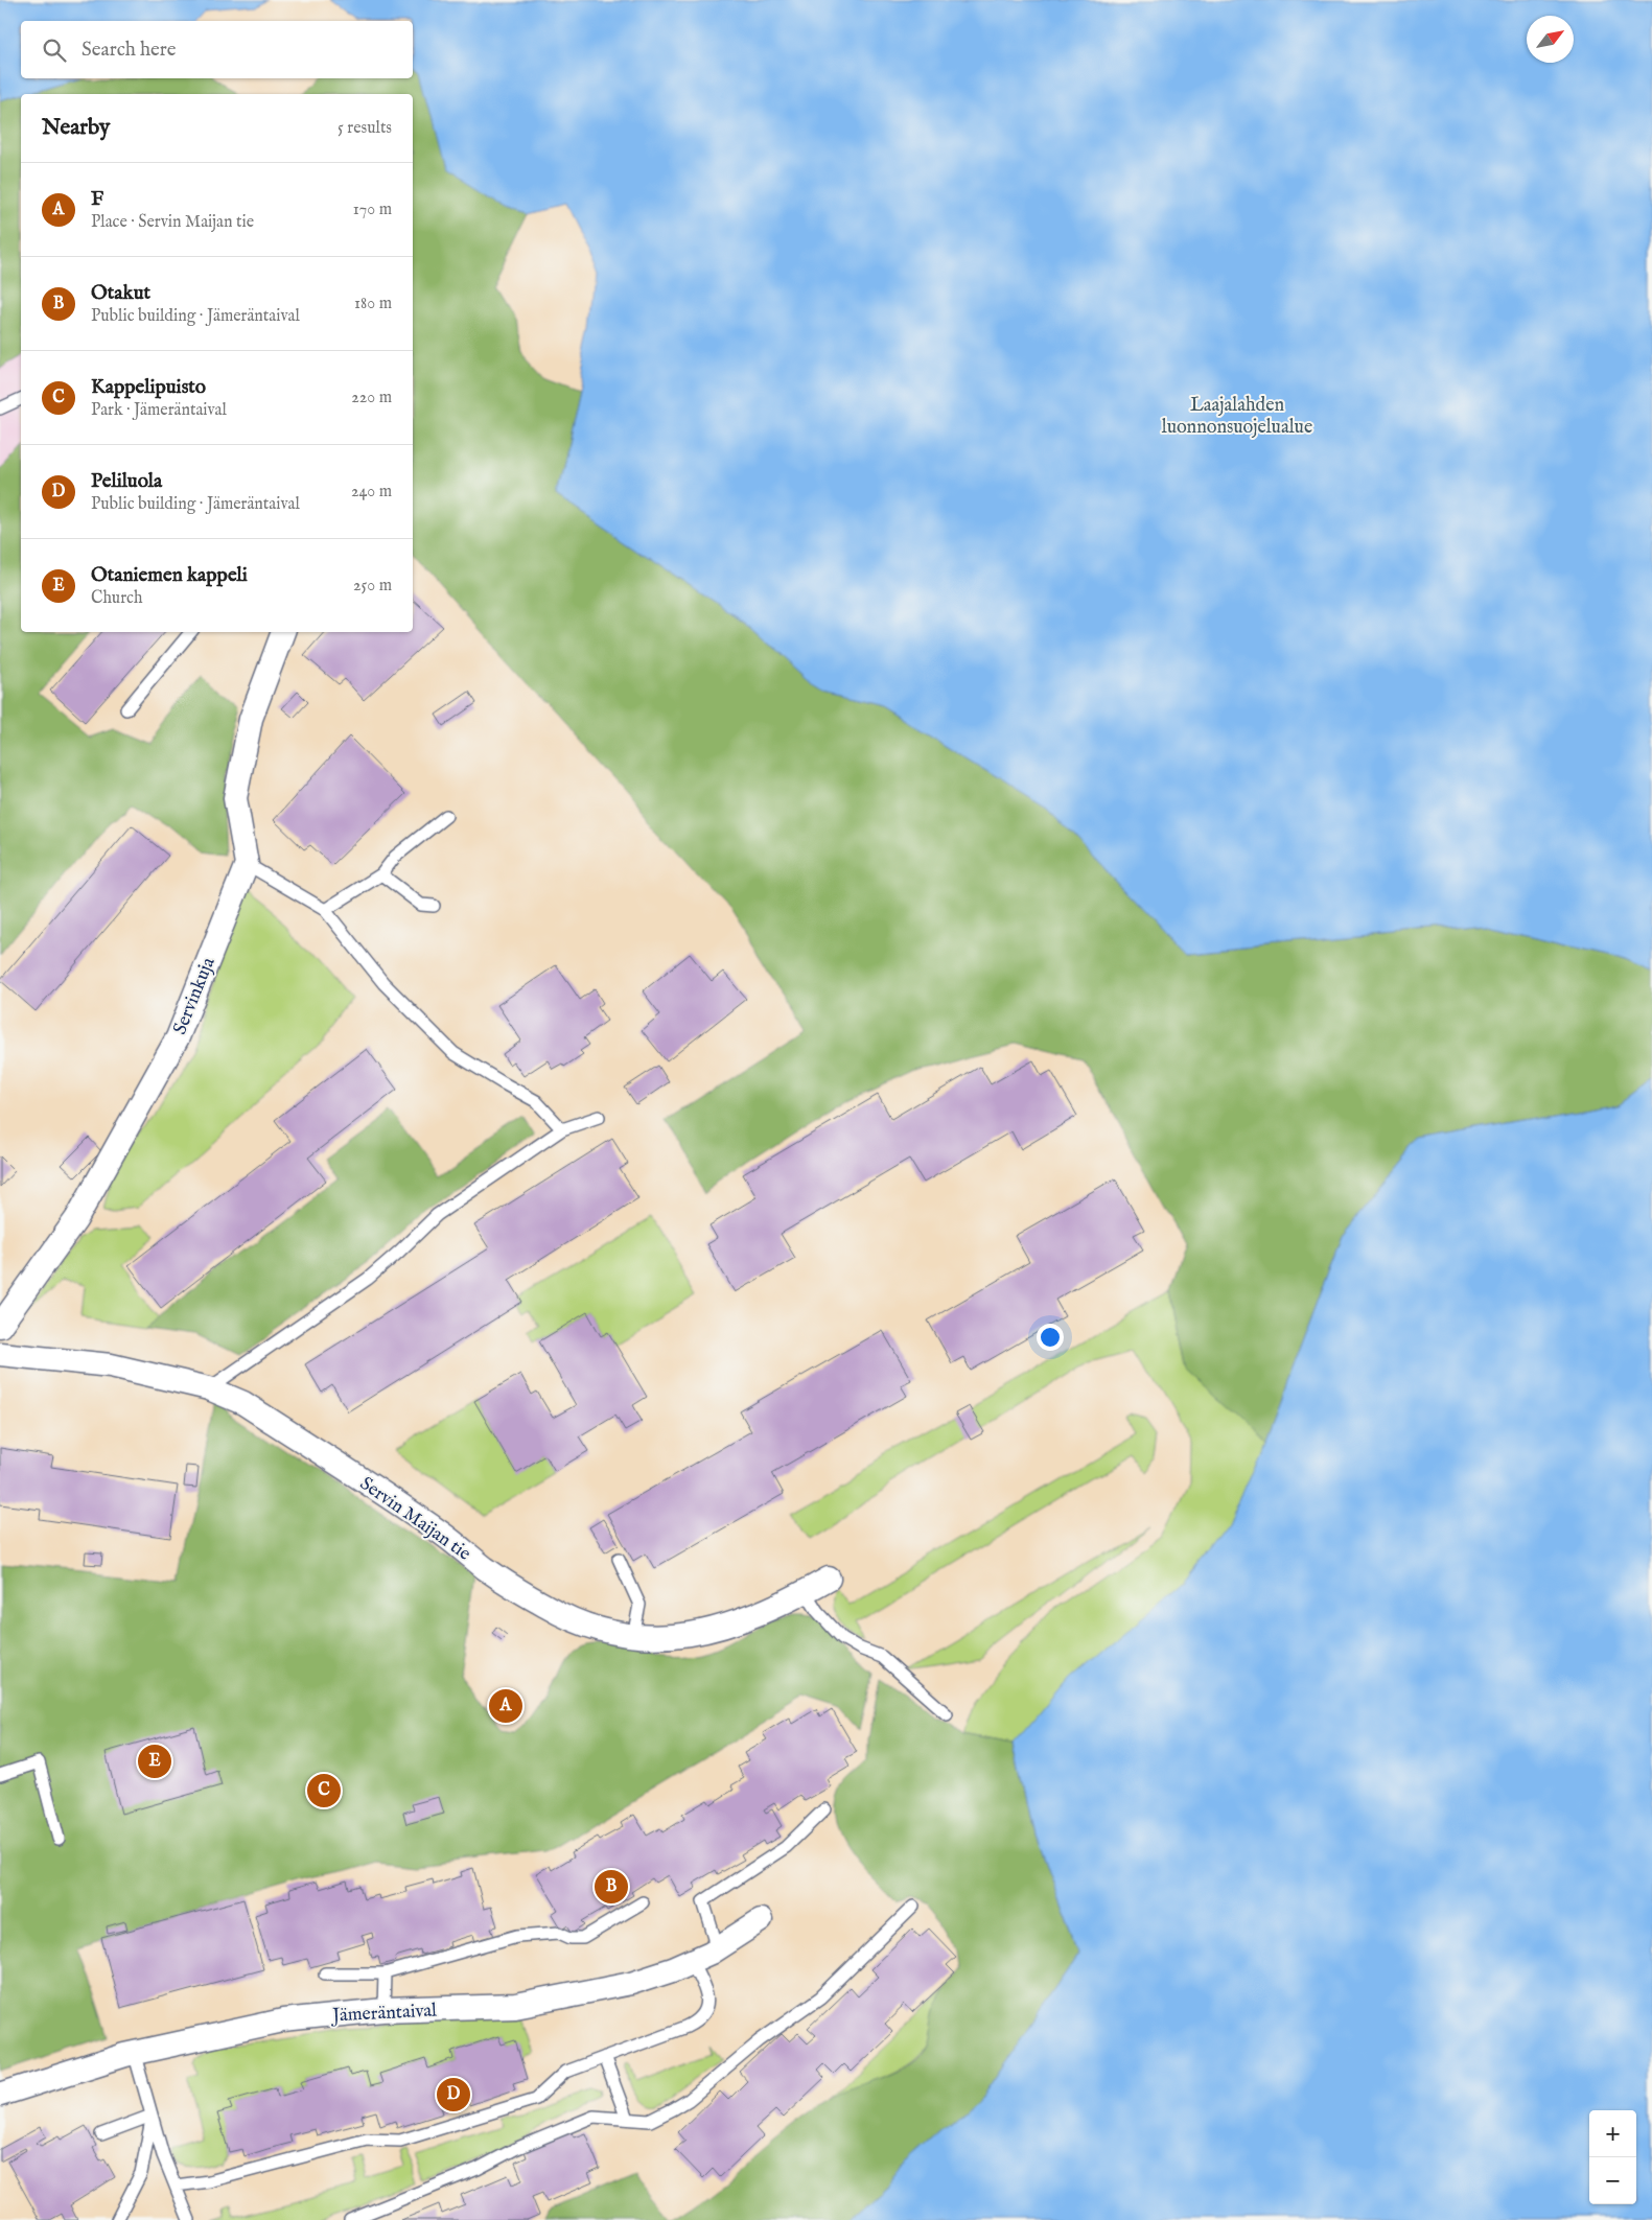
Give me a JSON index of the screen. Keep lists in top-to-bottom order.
{
  "streets": {
    "street": ["Servinkuja", "Servin Maijan tie", "Jämeräntaival"]
  },
  "parks": ["Laajalahden luonnonsuojelualue"],
  "north": "top right",
  "page": {
    "search": "Search here",
    "heading": ["Nearby", "5 results"],
    "list": [
      {
        "mark": "A",
        "name": "F",
        "note": "Place · Servin Maijan tie",
        "value": "170 m"
      },
      {
        "mark": "B",
        "name": "Otakut",
        "note": "Public building · Jämeräntaival",
        "value": "180 m"
      },
      {
        "mark": "C",
        "name": "Kappelipuisto",
        "note": "Park · Jämeräntaival",
        "value": "220 m"
      },
      {
        "mark": "D",
        "name": "Peliluola",
        "note": "Public building · Jämeräntaival",
        "value": "240 m"
      },
      {
        "mark": "E",
        "name": "Otaniemen kappeli",
        "note": "Church",
        "value": "250 m"
      }
    ],
    "pins": [
      "A",
      "E",
      "C",
      "B",
      "D"
    ],
    "map_buttons": ["+", "−"]
  }
}
